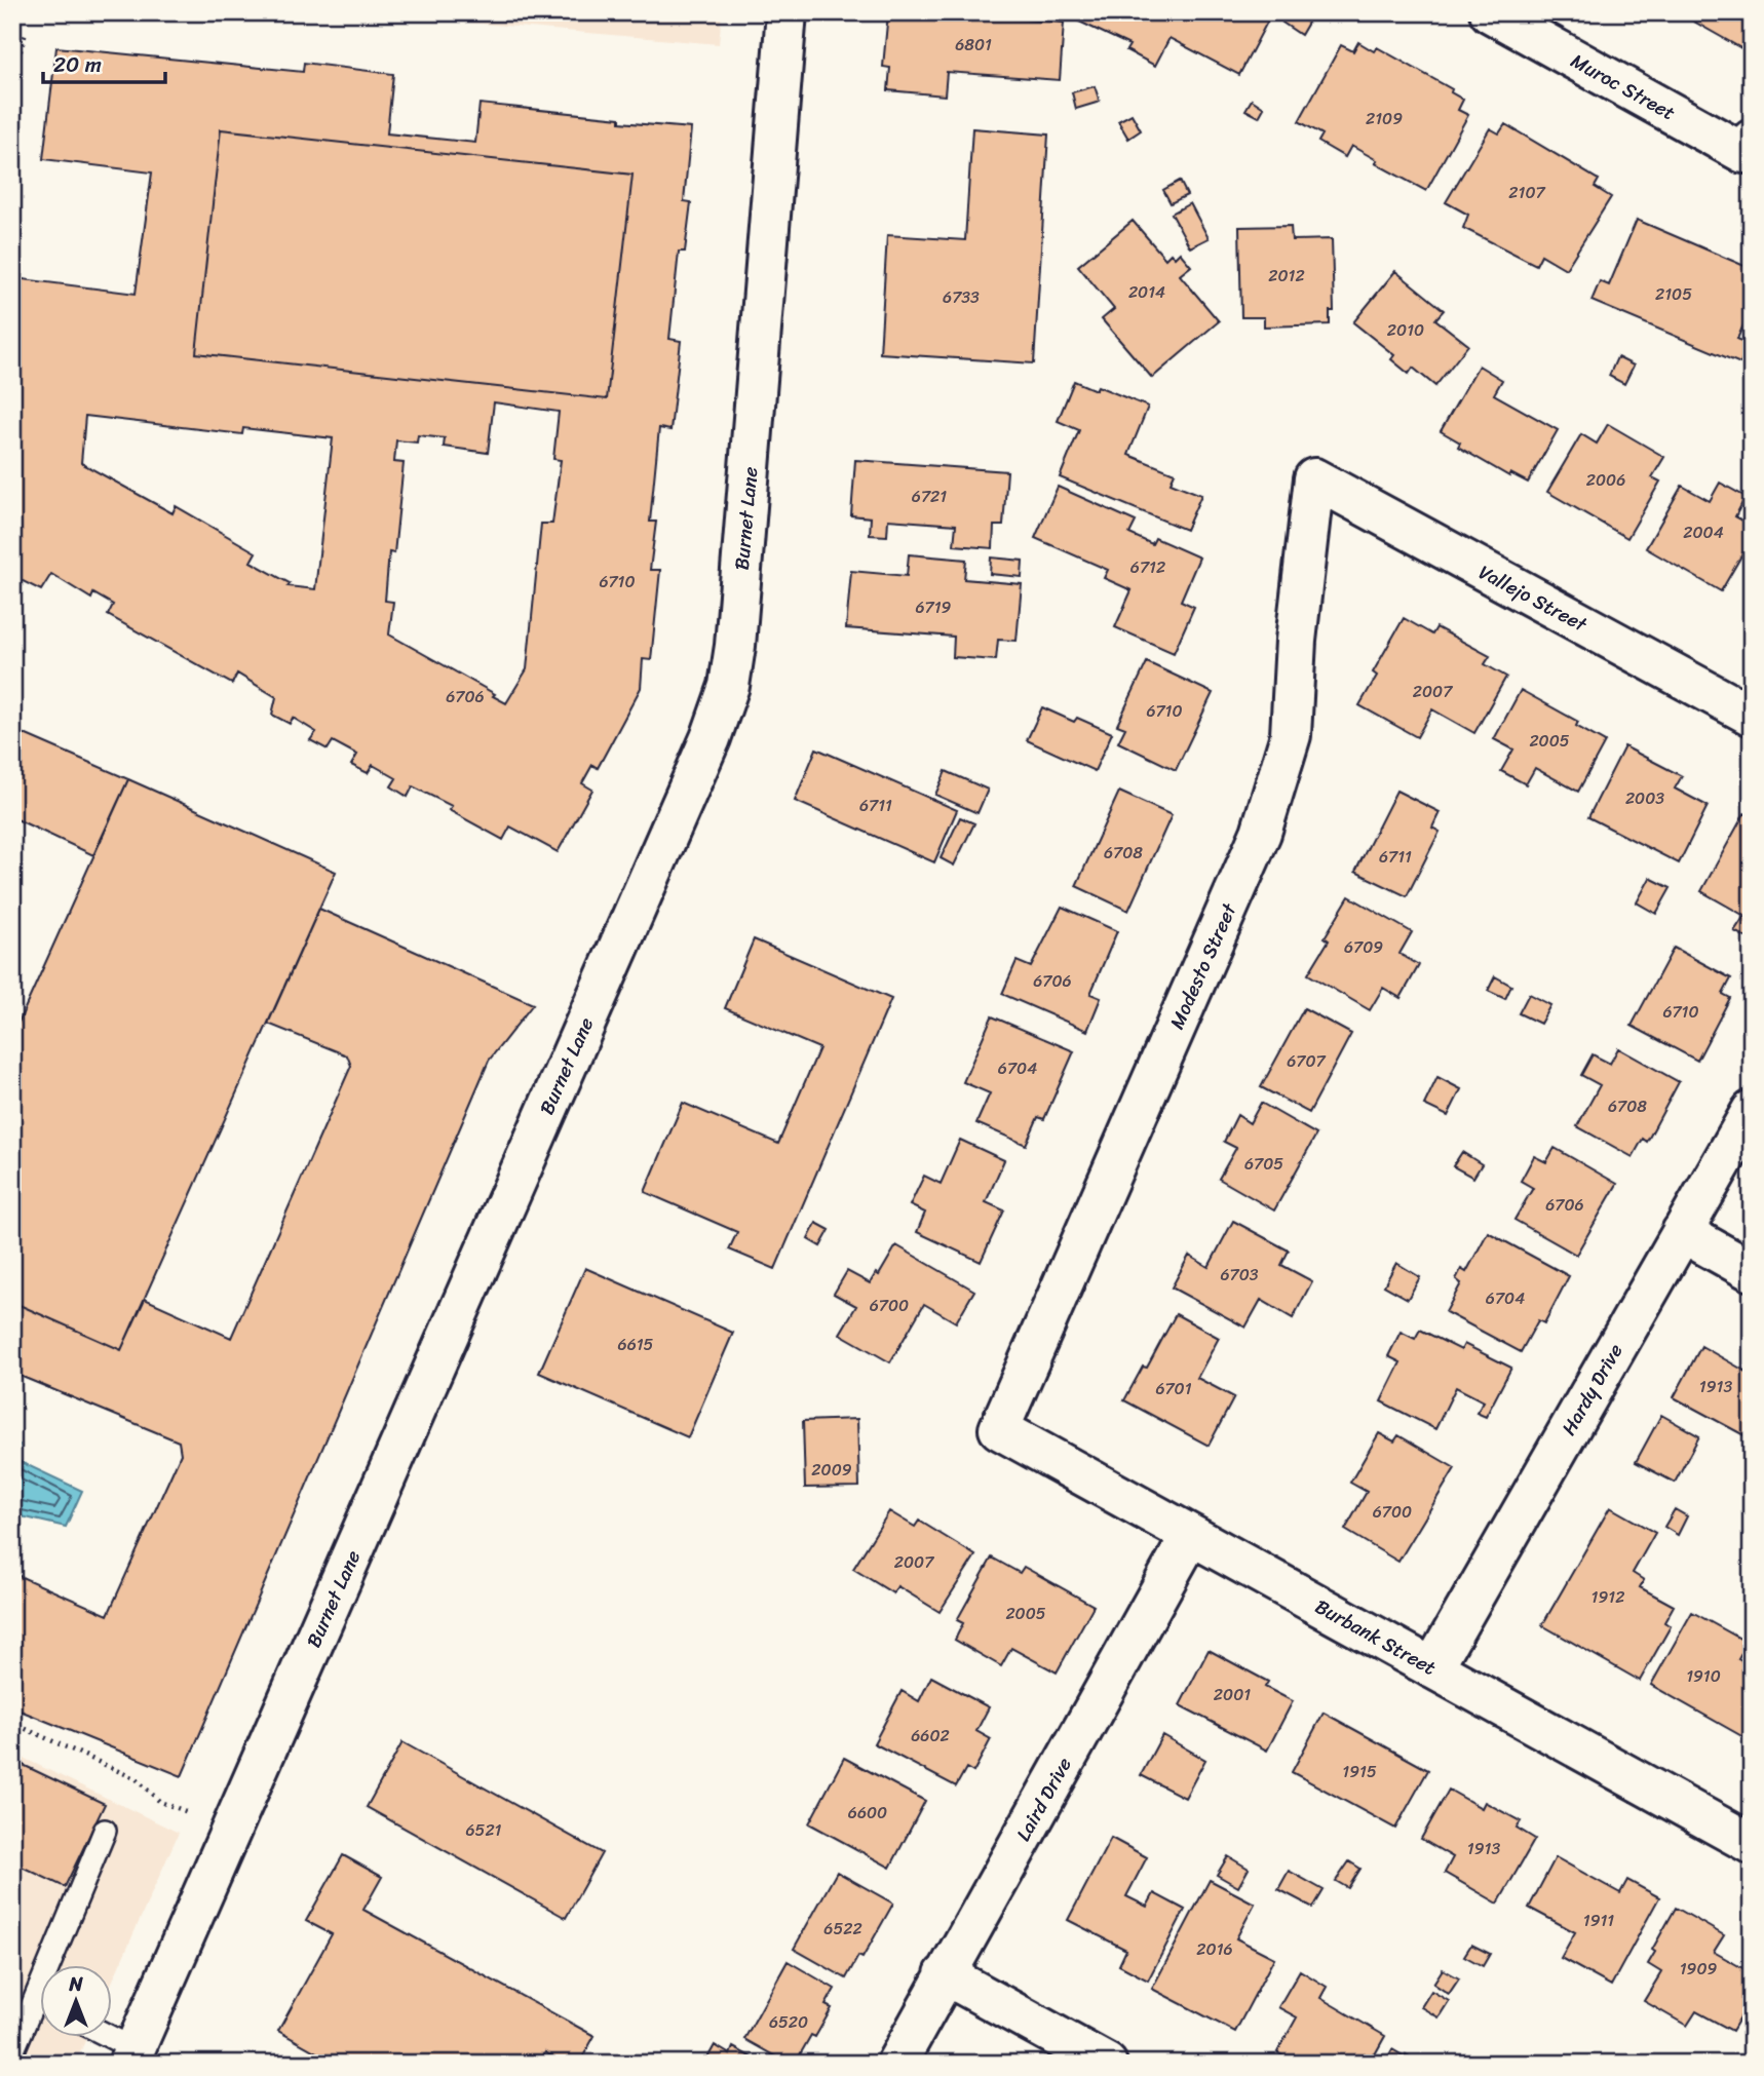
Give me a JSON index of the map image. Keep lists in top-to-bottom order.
{
  "streets": {
    "street": [
      "Muroc Street",
      "Burnet Lane",
      "Vallejo Street",
      "Modesto Street",
      "Hardy Drive",
      "Burbank Street",
      "Laird Drive"
    ]
  },
  "crossings": [
    ["Vallejo Street", "Modesto Street"],
    ["Modesto Street", "Burbank Street"],
    ["Hardy Drive", "Burbank Street"],
    ["Burbank Street", "Laird Drive"]
  ],
  "house_numbers": [
    "6801",
    "2109",
    "2107",
    "2012",
    "2014",
    "2105",
    "6733",
    "2010",
    "2006",
    "6721",
    "2004",
    "6712",
    "6710",
    "6719",
    "2007",
    "6706",
    "6710",
    "2005",
    "2003",
    "6711",
    "6708",
    "6711",
    "6709",
    "6706",
    "6710",
    "6707",
    "6704",
    "6708",
    "6705",
    "6706",
    "6703",
    "6704",
    "6700",
    "6615",
    "1913",
    "6701",
    "2009",
    "6700",
    "2007",
    "1912",
    "2005",
    "1910",
    "2001",
    "6602",
    "1915",
    "6600",
    "6521",
    "1913",
    "1911",
    "6522",
    "2016",
    "1909",
    "6520"
  ],
  "scale_bar": "20 m",
  "north": "top"
}
